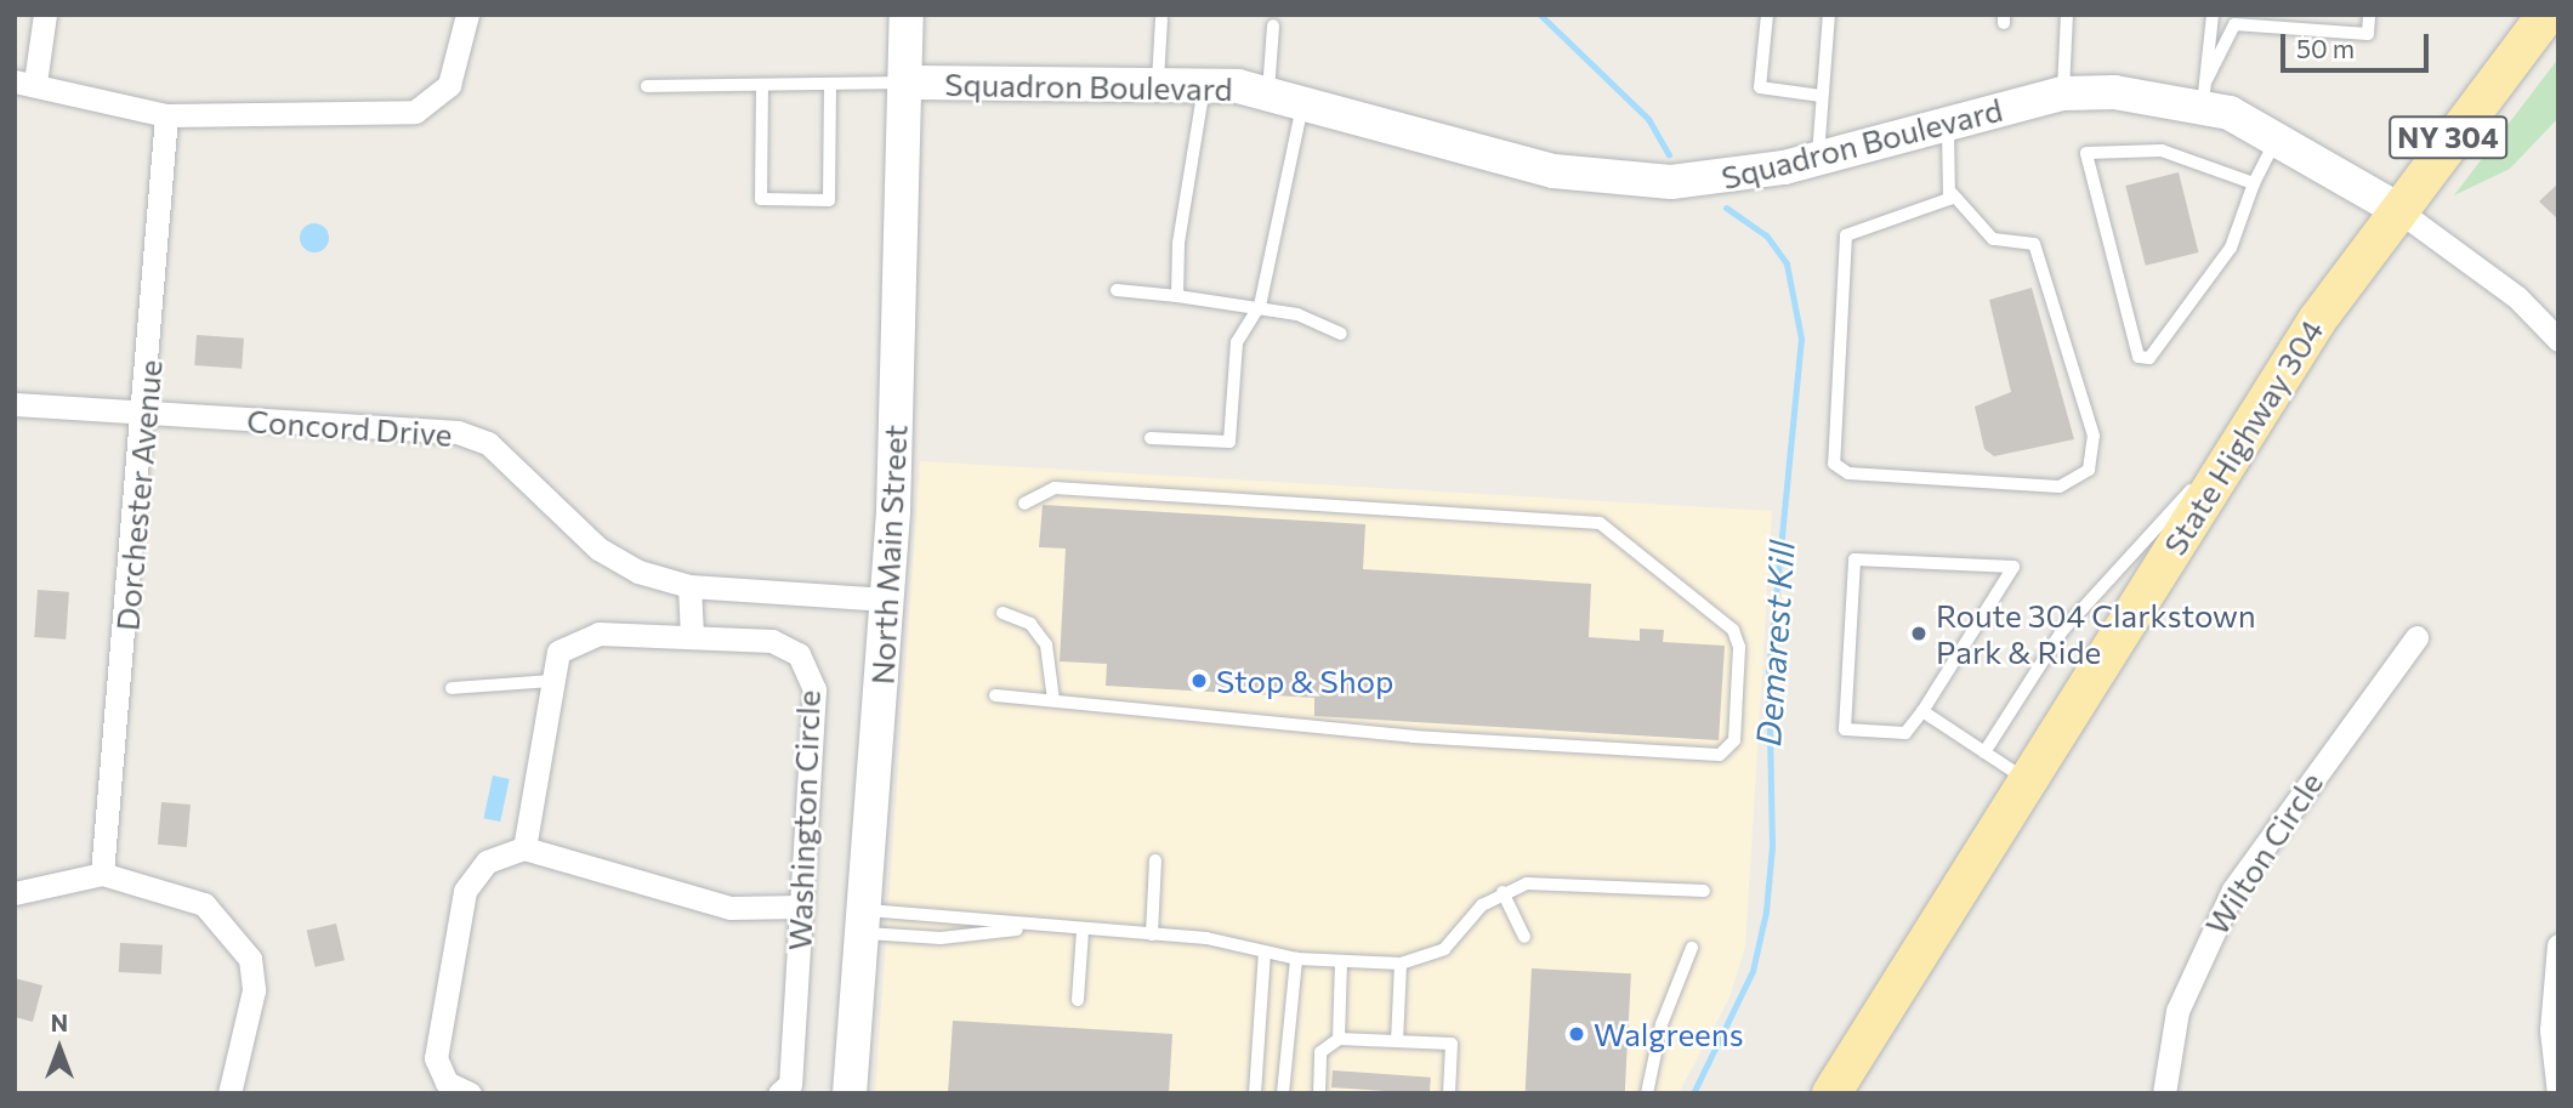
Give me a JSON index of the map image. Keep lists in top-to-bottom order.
{
  "streets": {
    "main road": ["NY 304", "State Highway 304"],
    "street": [
      "Squadron Boulevard",
      "Concord Drive",
      "Dorchester Avenue",
      "North Main Street",
      "Washington Circle",
      "Wilton Circle"
    ]
  },
  "crossings": [
    ["Squadron Boulevard", "State Highway 304"],
    ["Squadron Boulevard", "North Main Street"],
    ["Concord Drive", "Dorchester Avenue"],
    ["Concord Drive", "North Main Street"]
  ],
  "water": ["Demarest Kill"],
  "places": ["Route 304 Clarkstown Park & Ride", "Stop & Shop", "Walgreens"],
  "scale_bar": "50 m",
  "north": "top"
}
